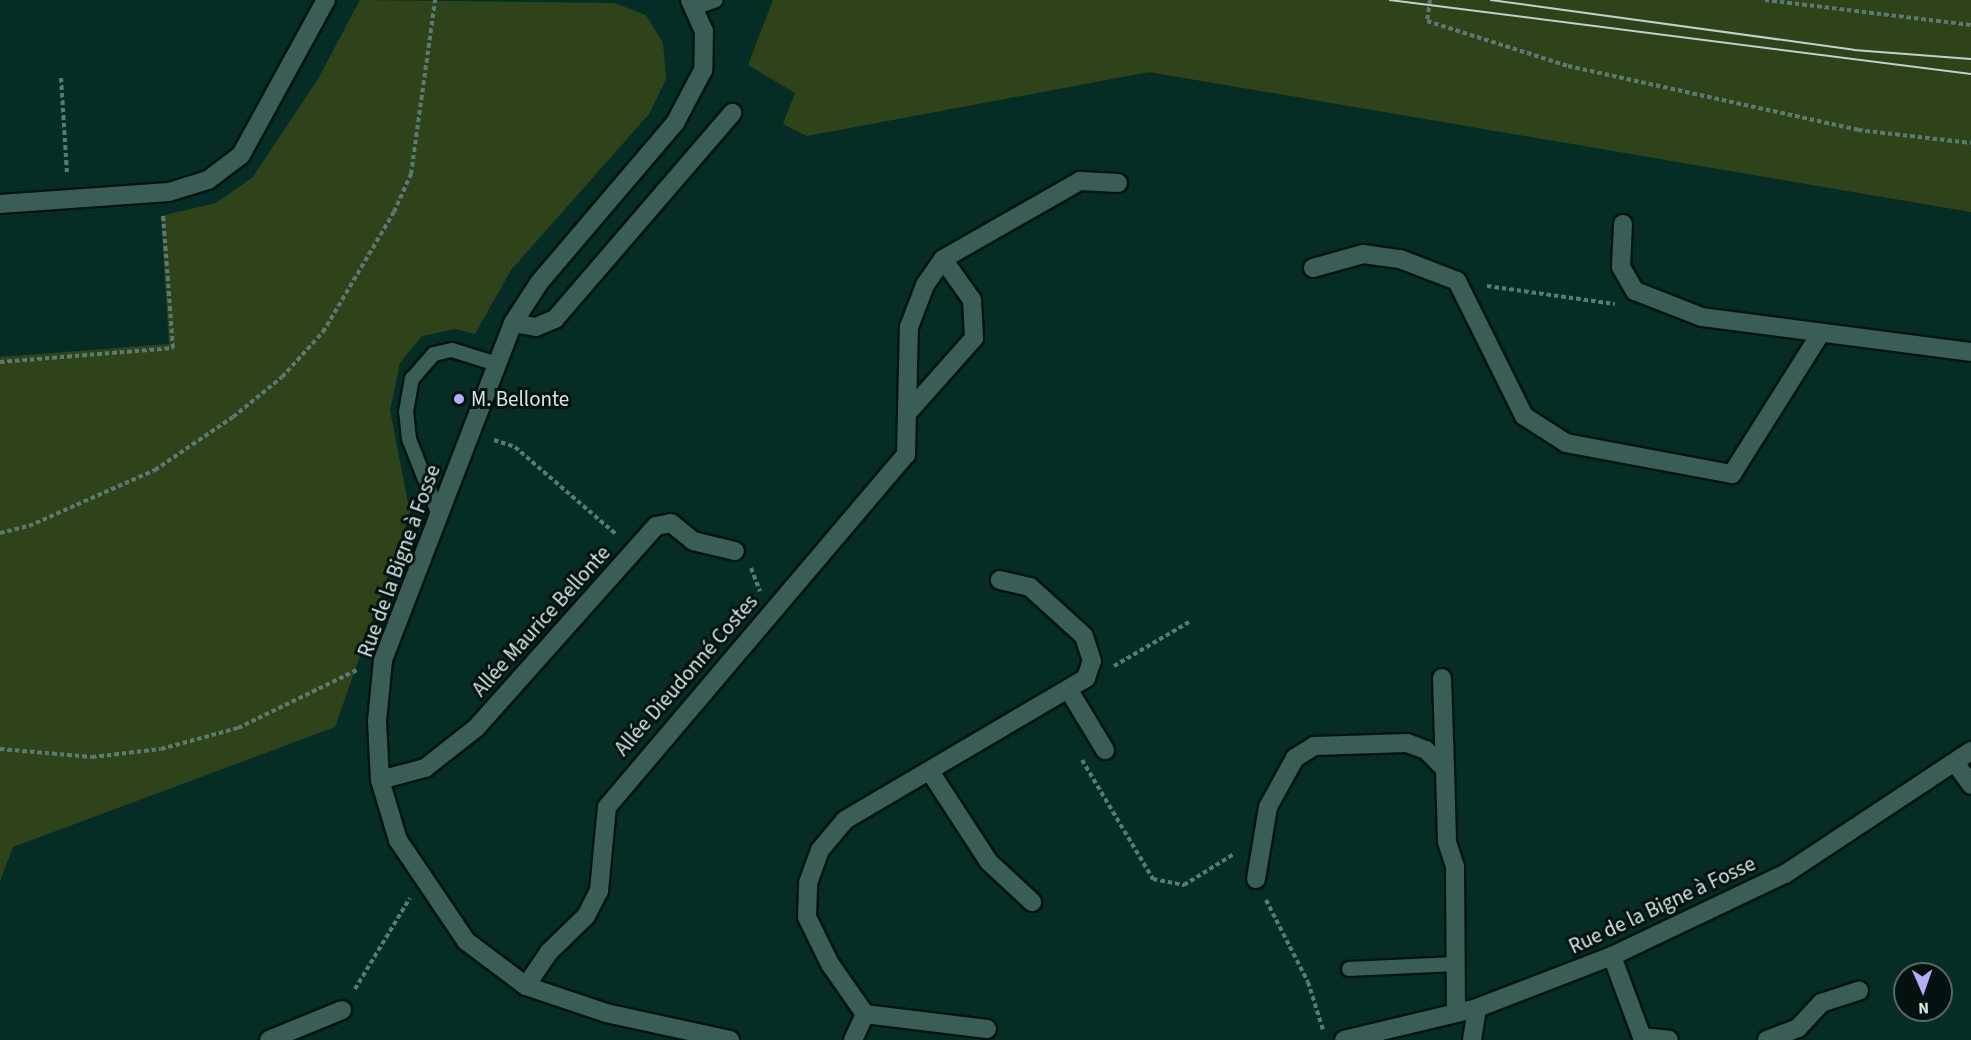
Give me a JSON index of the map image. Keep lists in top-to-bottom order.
{
  "streets": {
    "street": ["Rue de la Bigne à Fosse", "Allée Maurice Bellonte", "Allée Dieudonné Costes"]
  },
  "crossings": [
    ["Rue de la Bigne à Fosse", "Allée Maurice Bellonte"],
    ["Rue de la Bigne à Fosse", "Allée Dieudonné Costes"]
  ],
  "places": ["M. Bellonte"],
  "north": "bottom"
}
